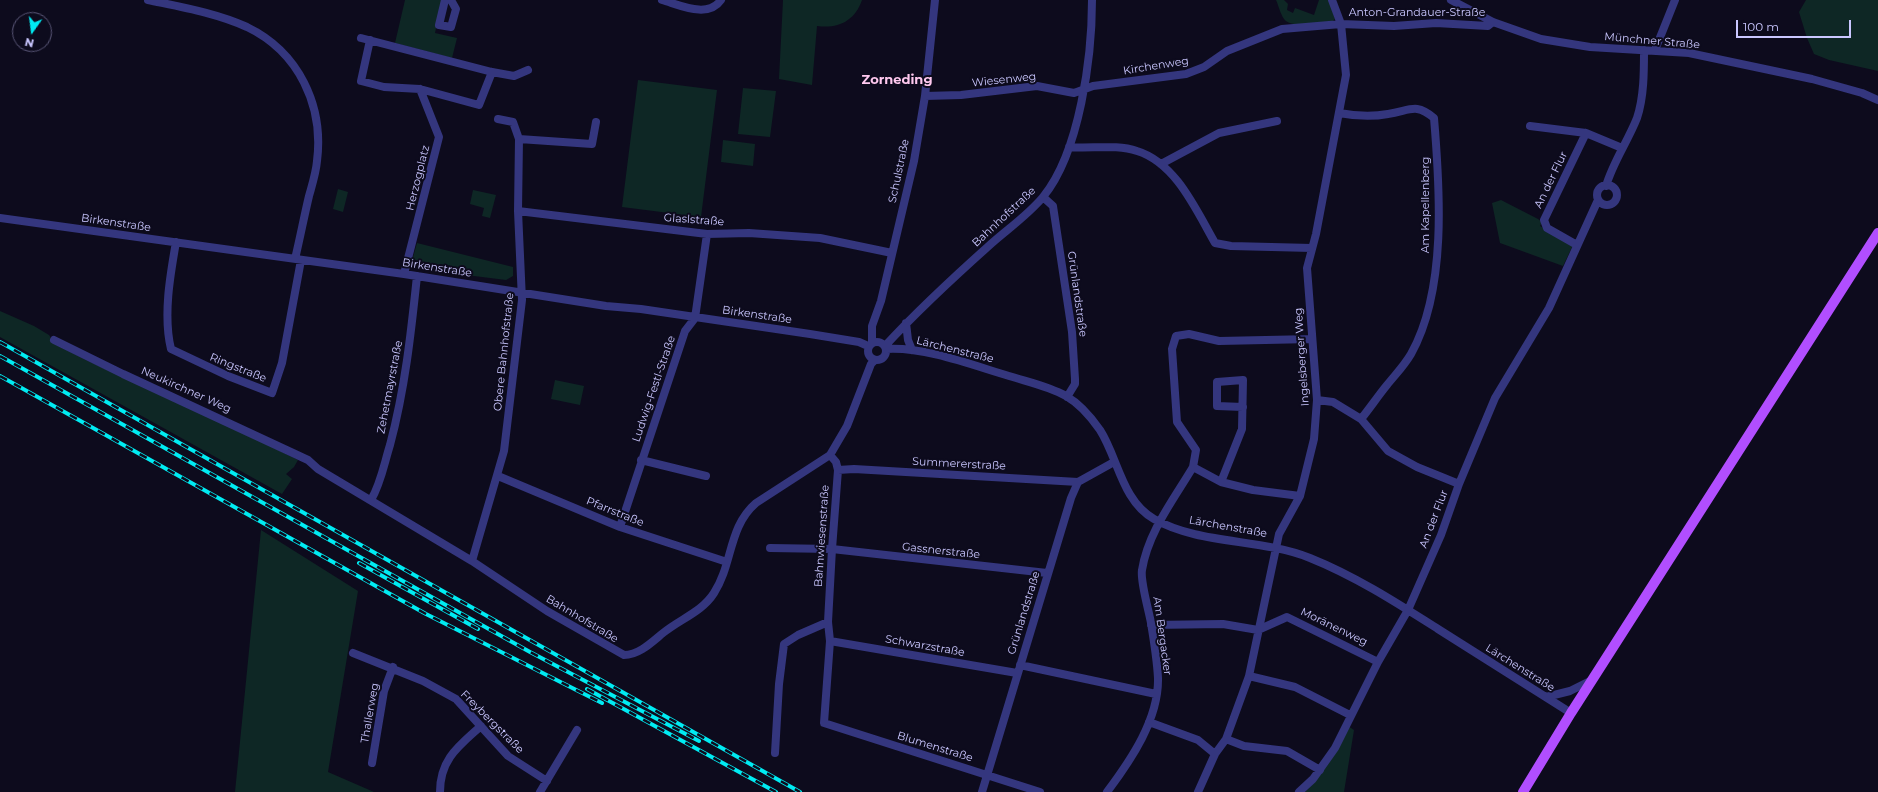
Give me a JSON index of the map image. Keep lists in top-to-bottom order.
{
  "streets": {
    "street": [
      "Anton-Grandauer-Straße",
      "Münchner Straße",
      "Kirchenweg",
      "Wiesenweg",
      "Schulstraße",
      "Herzogplatz",
      "An der Flur",
      "Am Kapellenberg",
      "Bahnhofstraße",
      "Glaslstraße",
      "Birkenstraße",
      "Grünlandstraße",
      "Lärchenstraße",
      "Obere Bahnhofstraße",
      "Ingelsberger Weg",
      "Ringstraße",
      "Zehetmayrstraße",
      "Ludwig-Festl-Straße",
      "Neukirchner Weg",
      "Summererstraße",
      "Pfarrstraße",
      "Bahnwiesenstraße",
      "Gassnerstraße",
      "Moränenweg",
      "Am Bergacker",
      "Schwarzstraße",
      "Thallerweg",
      "Freybergstraße",
      "Blumenstraße"
    ]
  },
  "crossings": [
    ["Anton-Grandauer-Straße", "Münchner Straße"],
    ["Anton-Grandauer-Straße", "Kirchenweg"],
    ["Anton-Grandauer-Straße", "Ingelsberger Weg"],
    ["Münchner Straße", "An der Flur"],
    ["Kirchenweg", "Wiesenweg"],
    ["Kirchenweg", "Bahnhofstraße"],
    ["Kirchenweg", "Ingelsberger Weg"],
    ["Wiesenweg", "Schulstraße"],
    ["Wiesenweg", "Bahnhofstraße"],
    ["Schulstraße", "Bahnhofstraße"],
    ["Schulstraße", "Glaslstraße"],
    ["Schulstraße", "Birkenstraße"],
    ["Schulstraße", "Lärchenstraße"],
    ["Herzogplatz", "Birkenstraße"],
    ["An der Flur", "Lärchenstraße"],
    ["An der Flur", "Moränenweg"],
    ["Am Kapellenberg", "Ingelsberger Weg"],
    ["Bahnhofstraße", "Birkenstraße"],
    ["Bahnhofstraße", "Grünlandstraße"],
    ["Bahnhofstraße", "Lärchenstraße"],
    ["Bahnhofstraße", "Obere Bahnhofstraße"],
    ["Bahnhofstraße", "Zehetmayrstraße"],
    ["Bahnhofstraße", "Neukirchner Weg"],
    ["Bahnhofstraße", "Pfarrstraße"],
    ["Bahnhofstraße", "Bahnwiesenstraße"],
    ["Glaslstraße", "Obere Bahnhofstraße"],
    ["Glaslstraße", "Ludwig-Festl-Straße"],
    ["Birkenstraße", "Lärchenstraße"],
    ["Birkenstraße", "Obere Bahnhofstraße"],
    ["Birkenstraße", "Ringstraße"],
    ["Birkenstraße", "Zehetmayrstraße"],
    ["Birkenstraße", "Ludwig-Festl-Straße"],
    ["Grünlandstraße", "Lärchenstraße"],
    ["Grünlandstraße", "Summererstraße"],
    ["Grünlandstraße", "Gassnerstraße"],
    ["Grünlandstraße", "Schwarzstraße"],
    ["Grünlandstraße", "Blumenstraße"],
    ["Lärchenstraße", "Ingelsberger Weg"],
    ["Lärchenstraße", "Am Bergacker"],
    ["Obere Bahnhofstraße", "Pfarrstraße"],
    ["Ingelsberger Weg", "Moränenweg"],
    ["Ludwig-Festl-Straße", "Pfarrstraße"],
    ["Summererstraße", "Bahnwiesenstraße"],
    ["Bahnwiesenstraße", "Gassnerstraße"],
    ["Bahnwiesenstraße", "Schwarzstraße"],
    ["Bahnwiesenstraße", "Blumenstraße"],
    ["Am Bergacker", "Schwarzstraße"],
    ["Thallerweg", "Freybergstraße"]
  ],
  "districts": ["Zorneding"],
  "scale_bar": "100 m",
  "north": "bottom"
}
